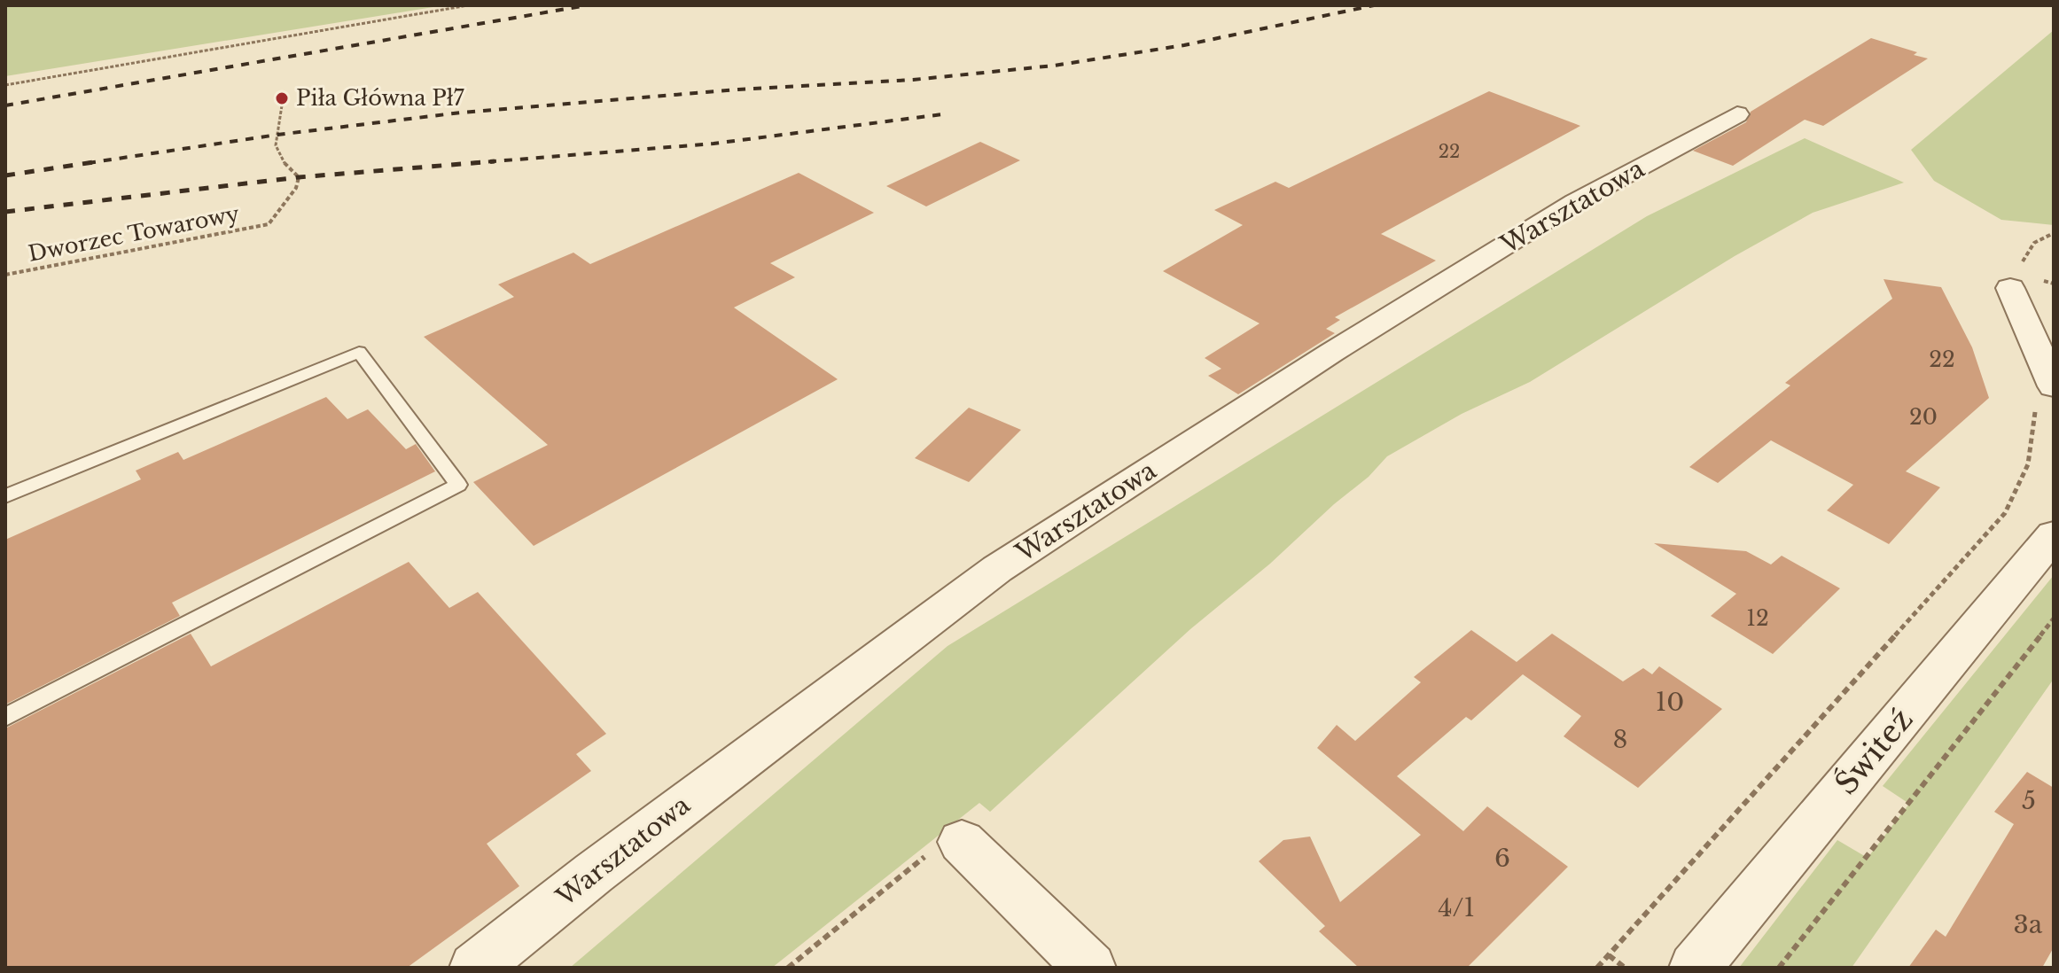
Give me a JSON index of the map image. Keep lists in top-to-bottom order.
{
  "streets": {
    "street": ["Warsztatowa", "Świteź"],
    "path": ["Dworzec Towarowy"]
  },
  "places": ["Piła Główna Pł7"],
  "house_numbers": [
    "22",
    "22",
    "20",
    "12",
    "10",
    "8",
    "5",
    "6",
    "4/1",
    "3a"
  ]
}
